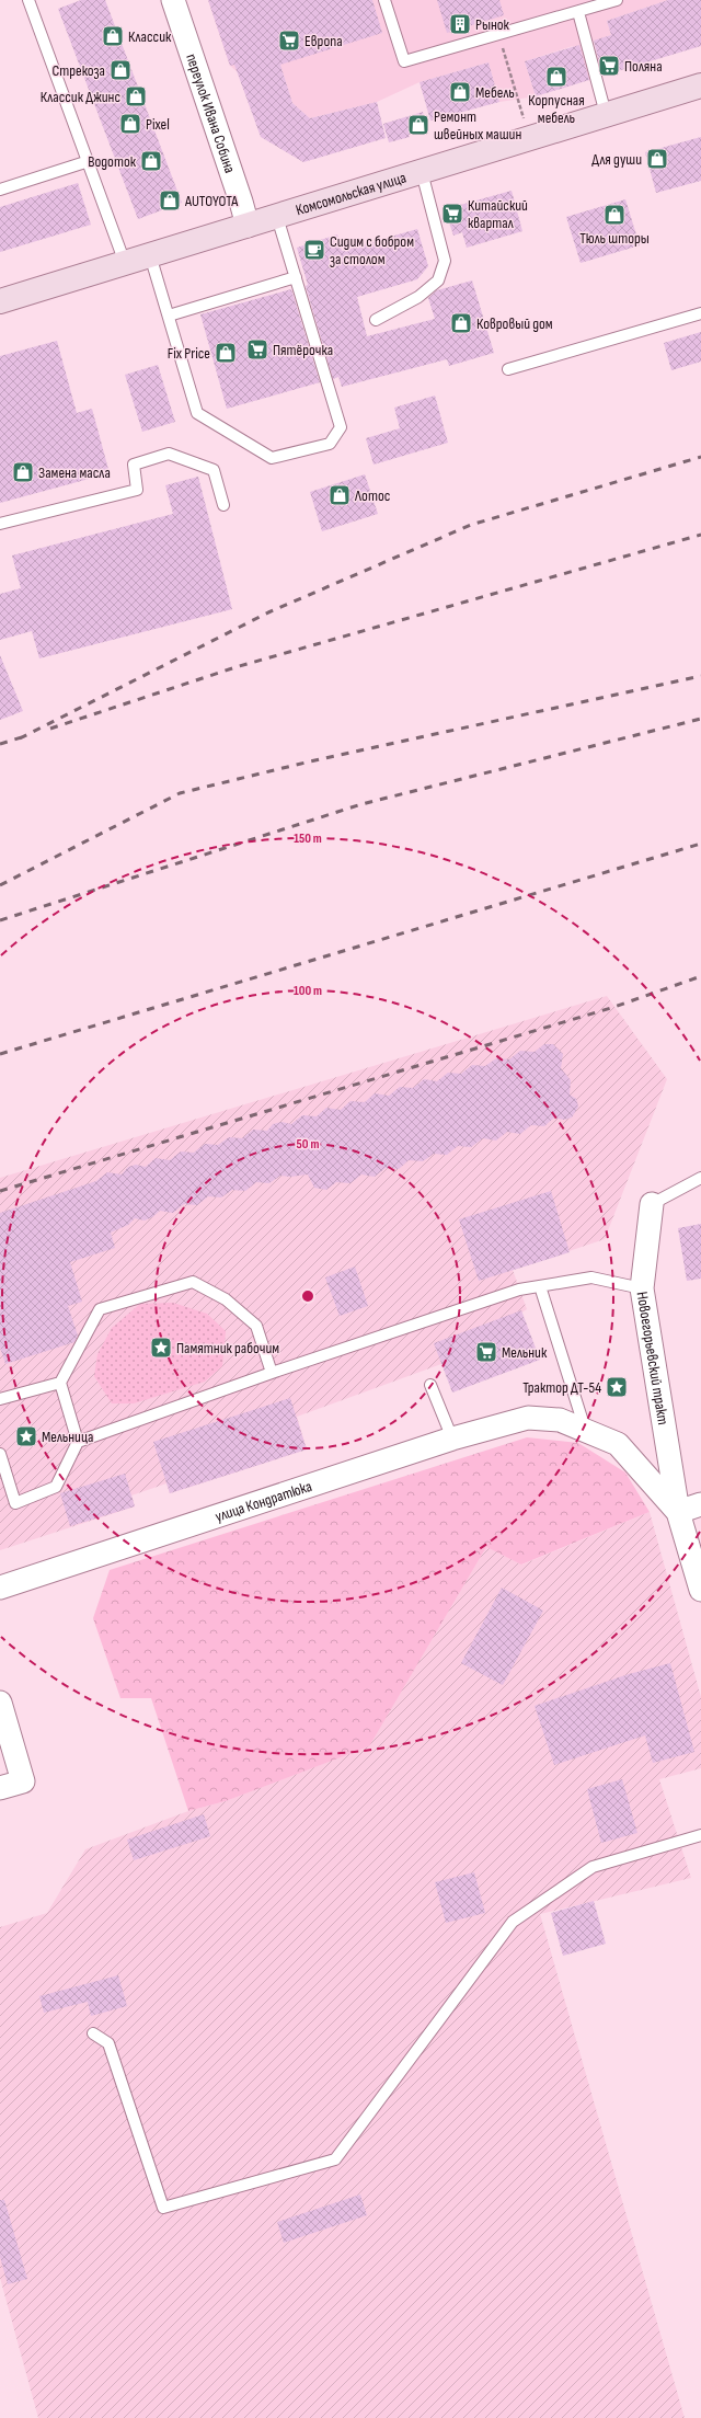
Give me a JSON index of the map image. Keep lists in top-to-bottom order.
{
  "streets": {
    "main road": ["Комсомольская улица"],
    "street": ["переулок Ивана Собина", "Новоегорьевский тракт", "улица Кондратюка"]
  },
  "crossings": [
    ["переулок Ивана Собина", "Комсомольская улица"],
    ["Новоегорьевский тракт", "улица Кондратюка"]
  ],
  "places": {
    "building": ["Рынок"],
    "shop": [
      "Классик",
      "Стрекоза",
      "Корпусная мебель",
      "Мебель",
      "Классик Джинс",
      "Pixel",
      "Ремонт швейных машин",
      "Для души",
      "Водоток",
      "AUTOYOTA",
      "Тюль шторы",
      "Ковровый дом",
      "Fix Price",
      "Замена масла",
      "Лотос"
    ],
    "supermarket": [
      "Европа",
      "Поляна",
      "Китайский квартал",
      "Пятёрочка",
      "Мельник"
    ],
    "cafe": ["Сидим с бобром за столом"],
    "place": ["Памятник рабочим", "Трактор ДТ-54", "Мельница"]
  },
  "rings": ["150 m", "100 m", "50 m"]
}
